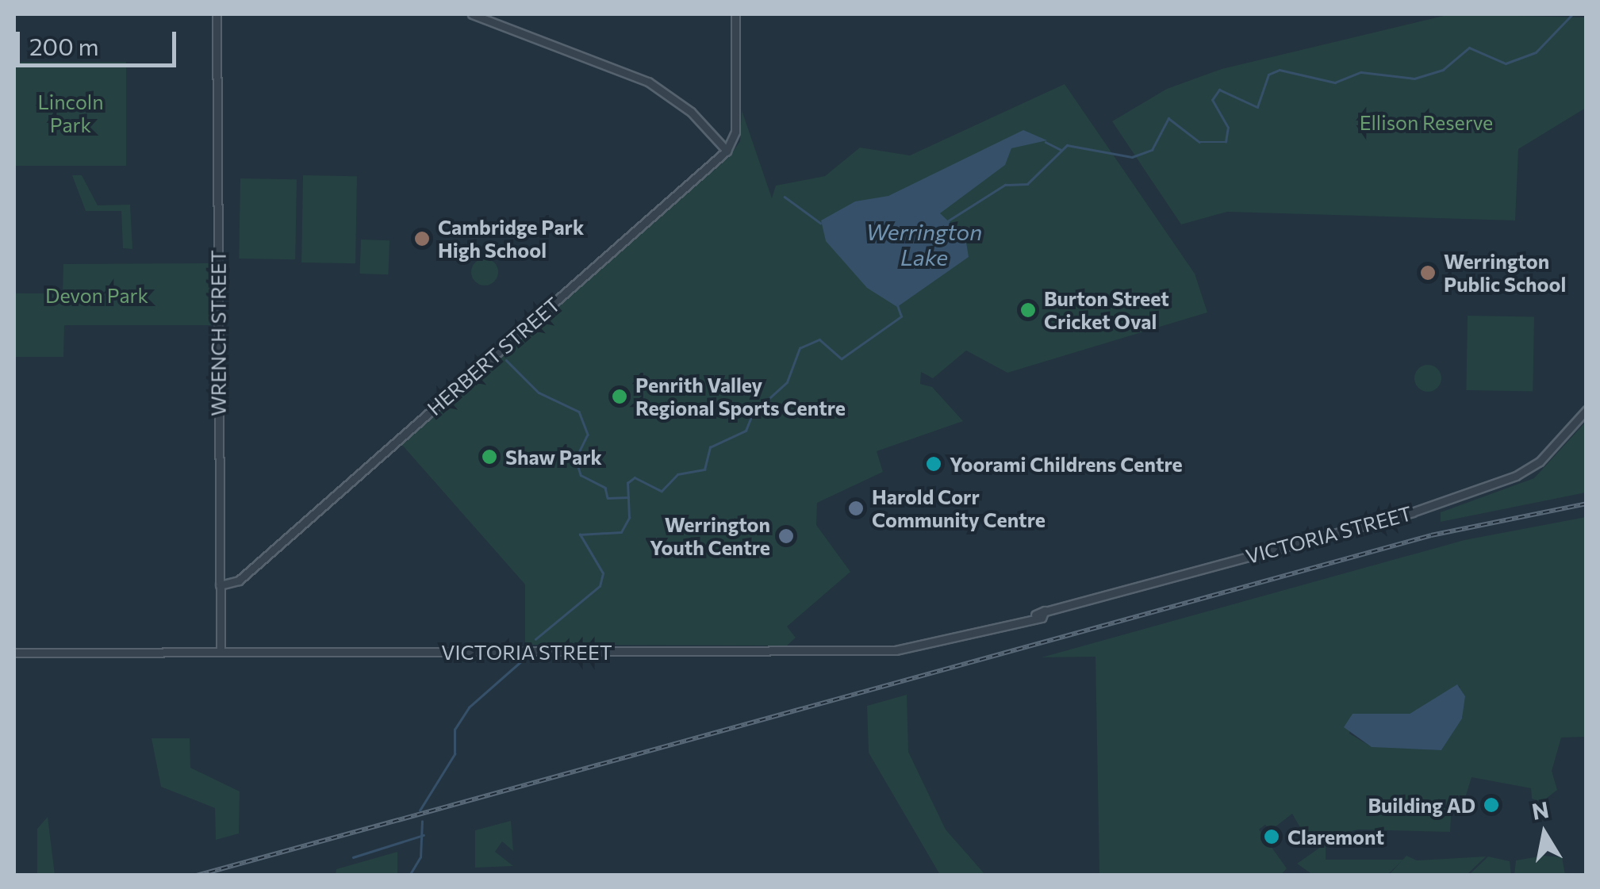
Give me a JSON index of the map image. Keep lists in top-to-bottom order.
{
  "streets": {
    "street": ["WRENCH STREET", "HERBERT STREET", "VICTORIA STREET"]
  },
  "crossings": [
    ["WRENCH STREET", "HERBERT STREET"],
    ["WRENCH STREET", "VICTORIA STREET"]
  ],
  "water": ["Werrington Lake"],
  "parks": ["Lincoln Park", "Ellison Reserve", "Devon Park"],
  "places": [
    "Cambridge Park High School",
    "Werrington Public School",
    "Burton Street Cricket Oval",
    "Penrith Valley Regional Sports Centre",
    "Shaw Park",
    "Yoorami Childrens Centre",
    "Harold Corr Community Centre",
    "Werrington Youth Centre",
    "Building AD",
    "Claremont"
  ],
  "scale_bar": "200 m",
  "north": "top"
}
